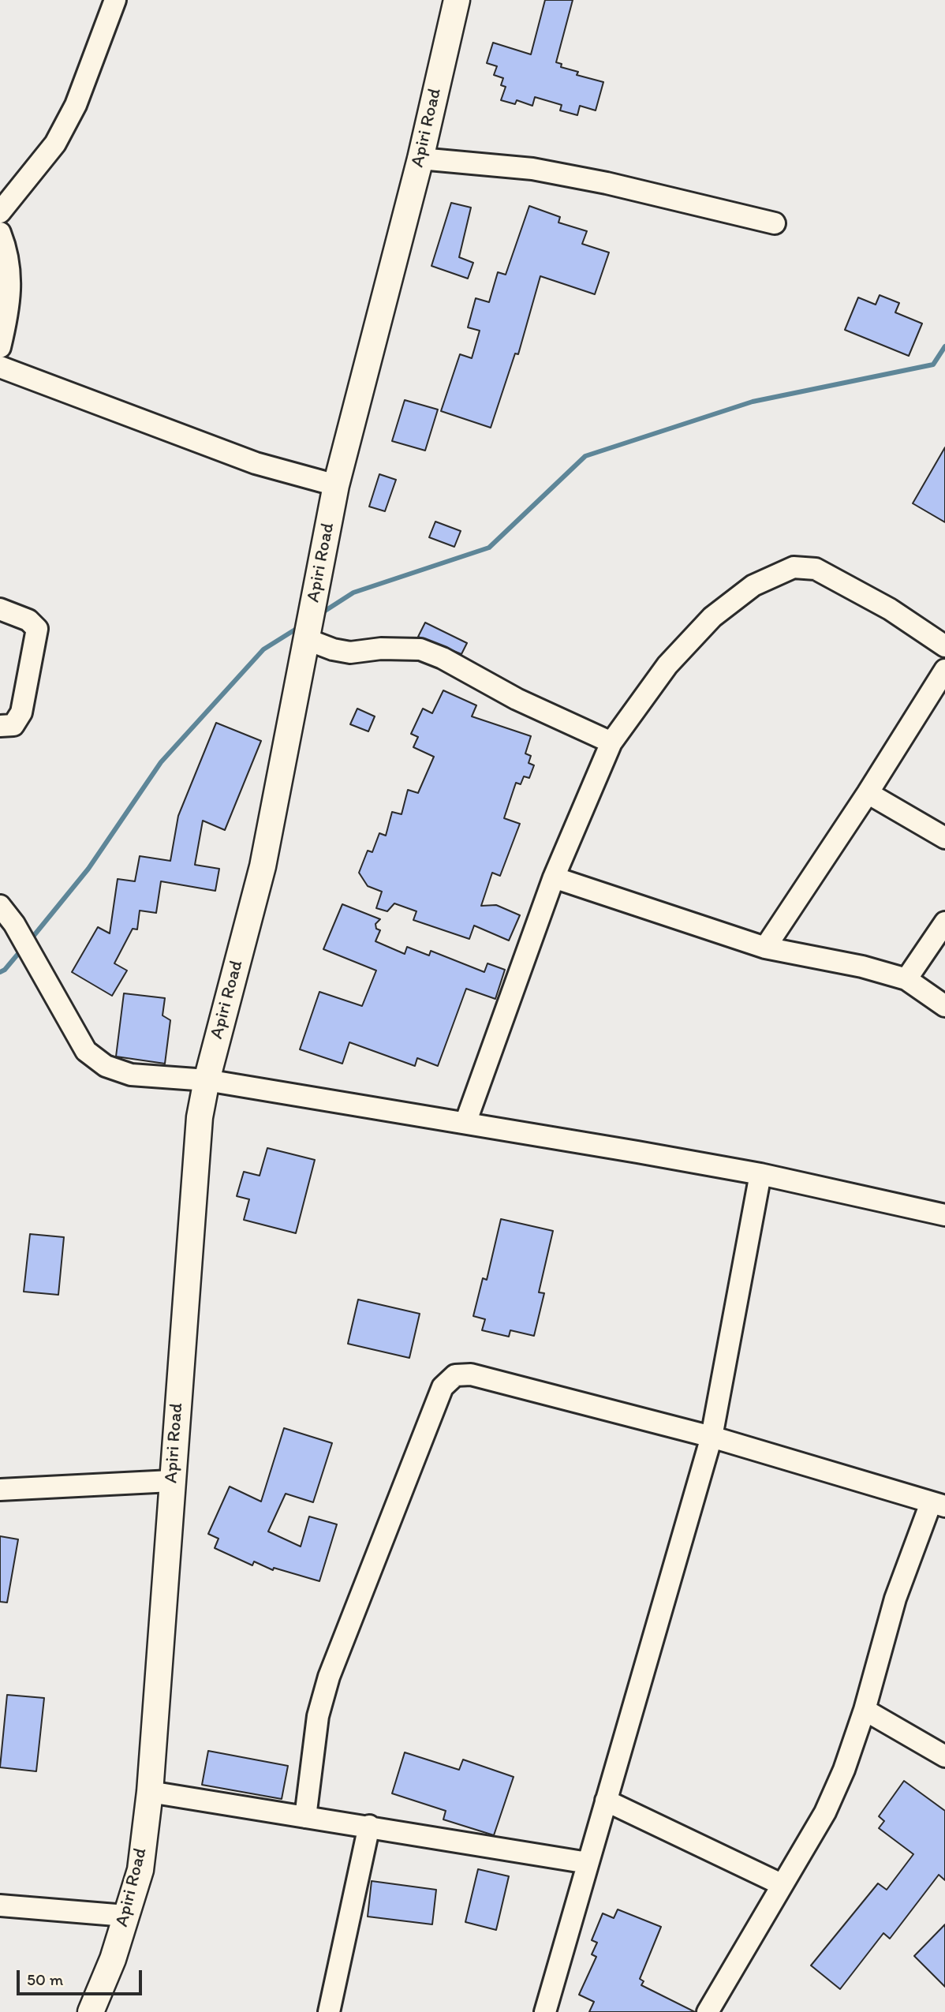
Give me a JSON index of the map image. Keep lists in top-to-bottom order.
{
  "streets": {
    "street": ["Apiri Road"]
  },
  "scale_bar": "50 m"
}
